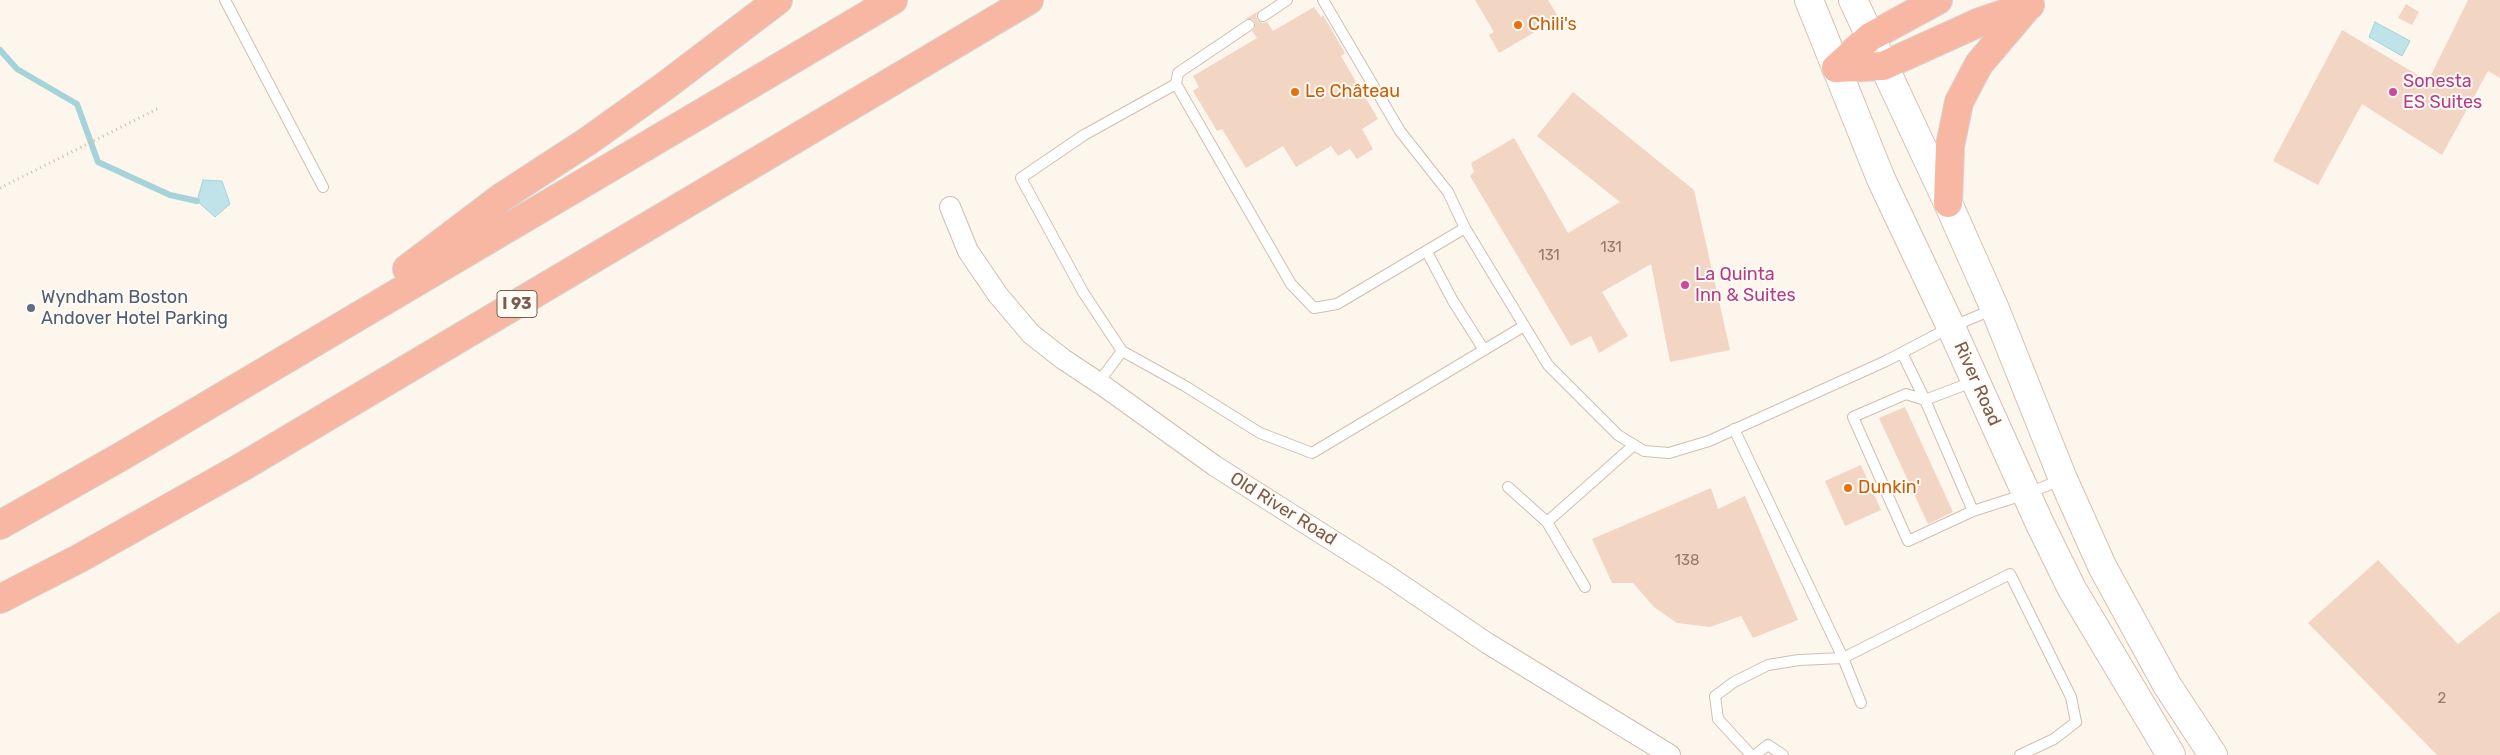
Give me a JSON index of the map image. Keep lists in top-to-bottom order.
{
  "streets": {
    "highway": ["I 93"],
    "main road": ["River Road"],
    "street": ["Old River Road"]
  },
  "places": [
    "Chili's",
    "Le Château",
    "Sonesta ES Suites",
    "La Quinta Inn & Suites",
    "Wyndham Boston Andover Hotel Parking",
    "Dunkin'"
  ],
  "house_numbers": [
    "131",
    "131",
    "138",
    "2"
  ]
}
